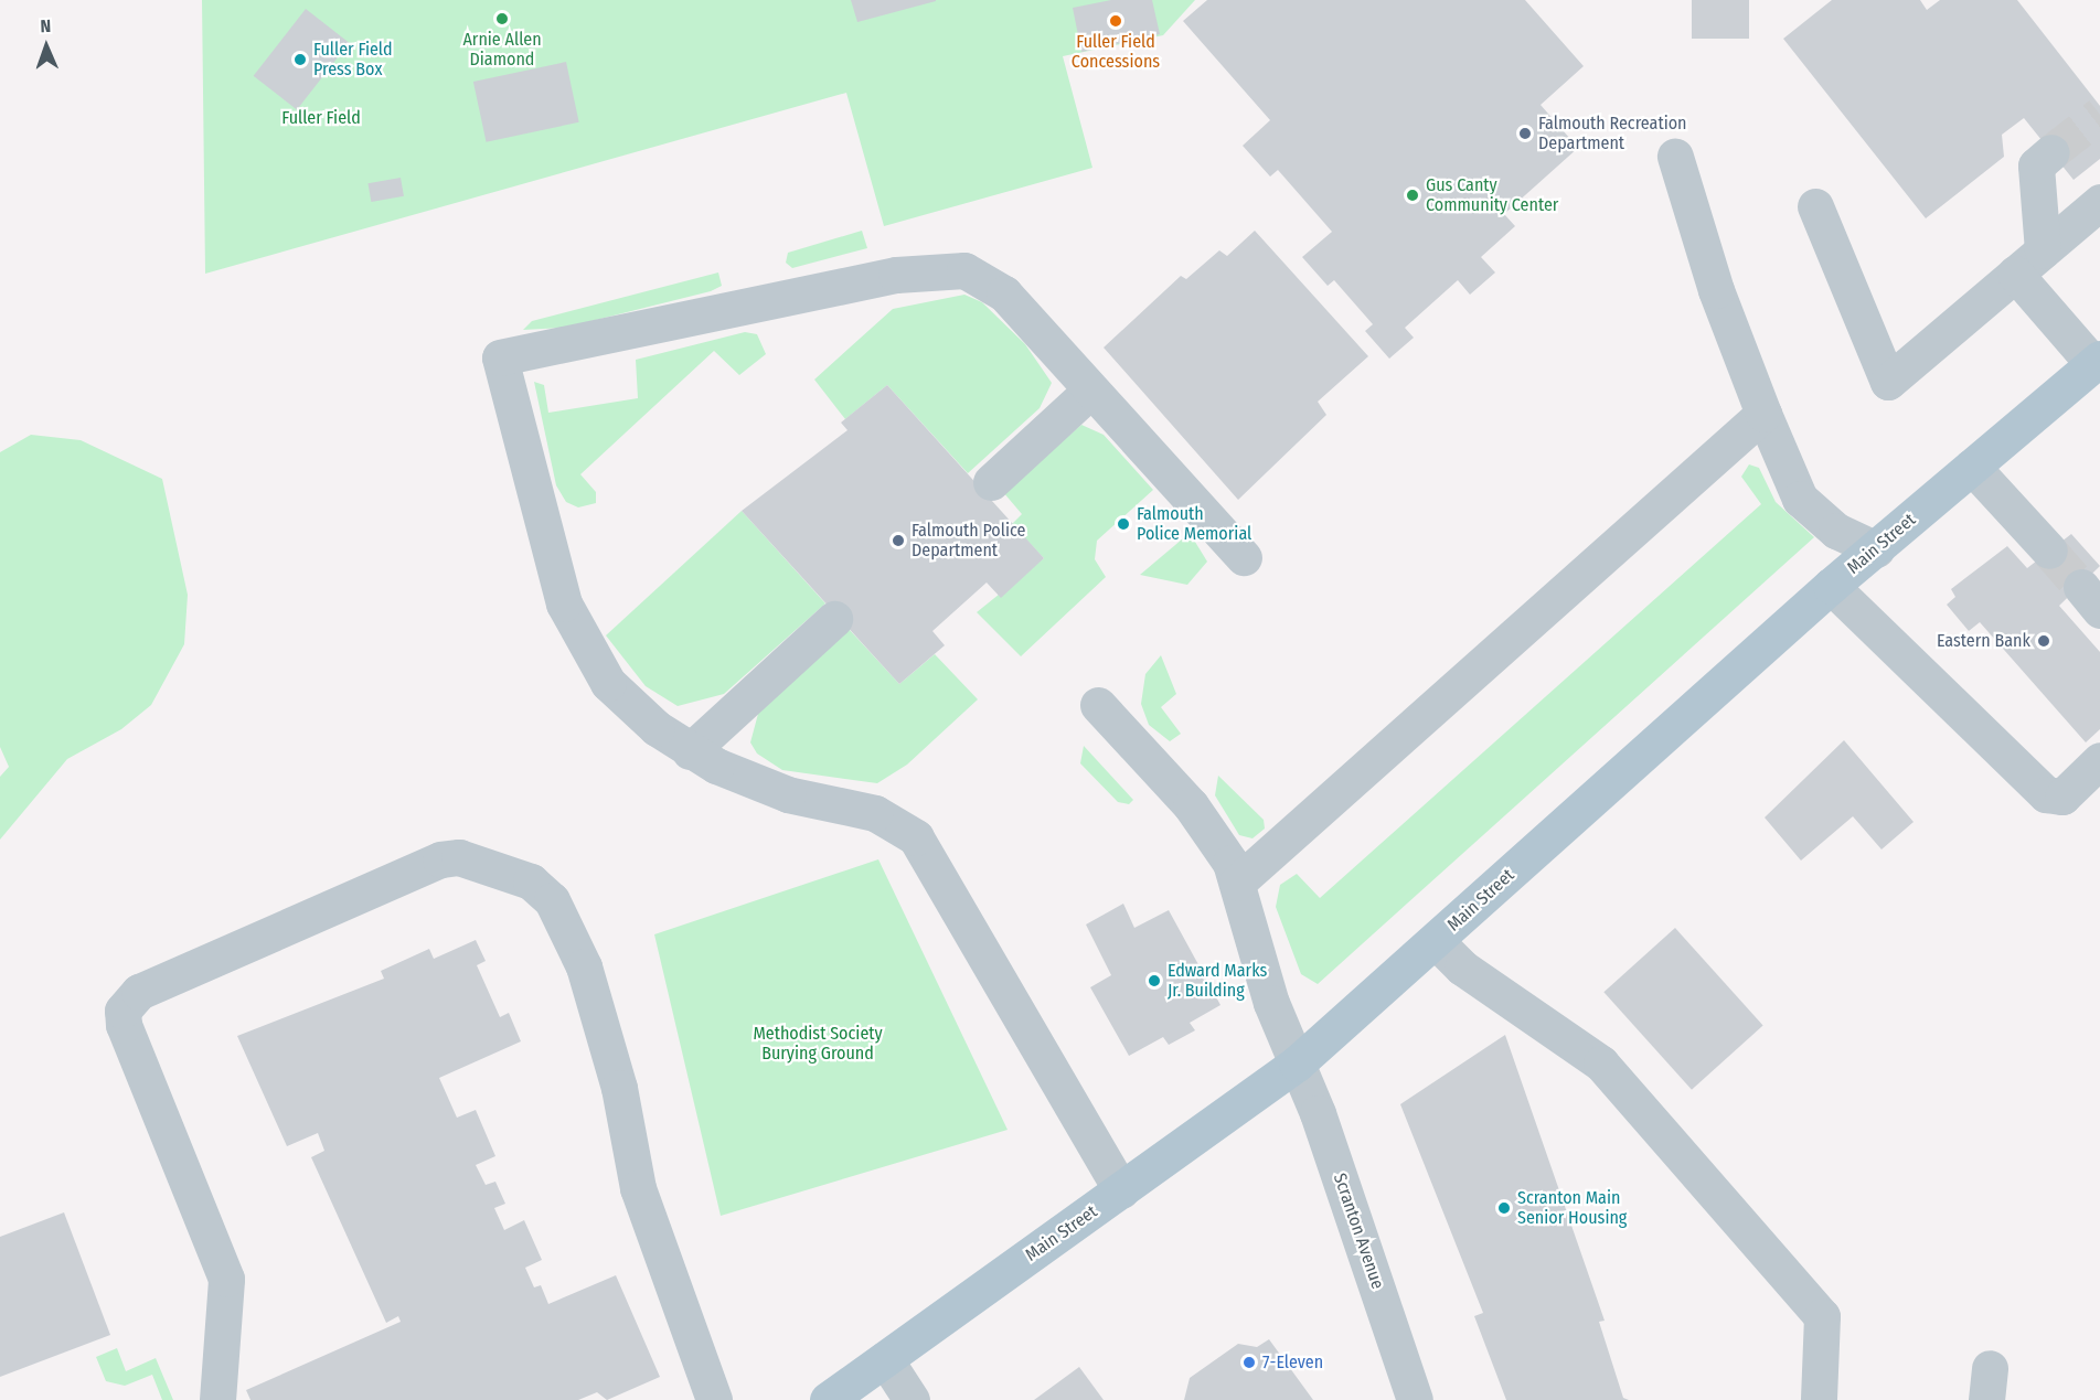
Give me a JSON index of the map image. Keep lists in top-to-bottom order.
{
  "streets": {
    "main road": ["Main Street"],
    "street": ["Scranton Avenue"]
  },
  "crossings": [
    ["Main Street", "Scranton Avenue"]
  ],
  "parks": ["Fuller Field", "Methodist Society Burying Ground"],
  "places": [
    "Arnie Allen Diamond",
    "Fuller Field Concessions",
    "Fuller Field Press Box",
    "Falmouth Recreation Department",
    "Gus Canty Community Center",
    "Falmouth Police Memorial",
    "Falmouth Police Department",
    "Eastern Bank",
    "Edward Marks Jr. Building",
    "Scranton Main Senior Housing",
    "7-Eleven"
  ],
  "north": "top"
}
